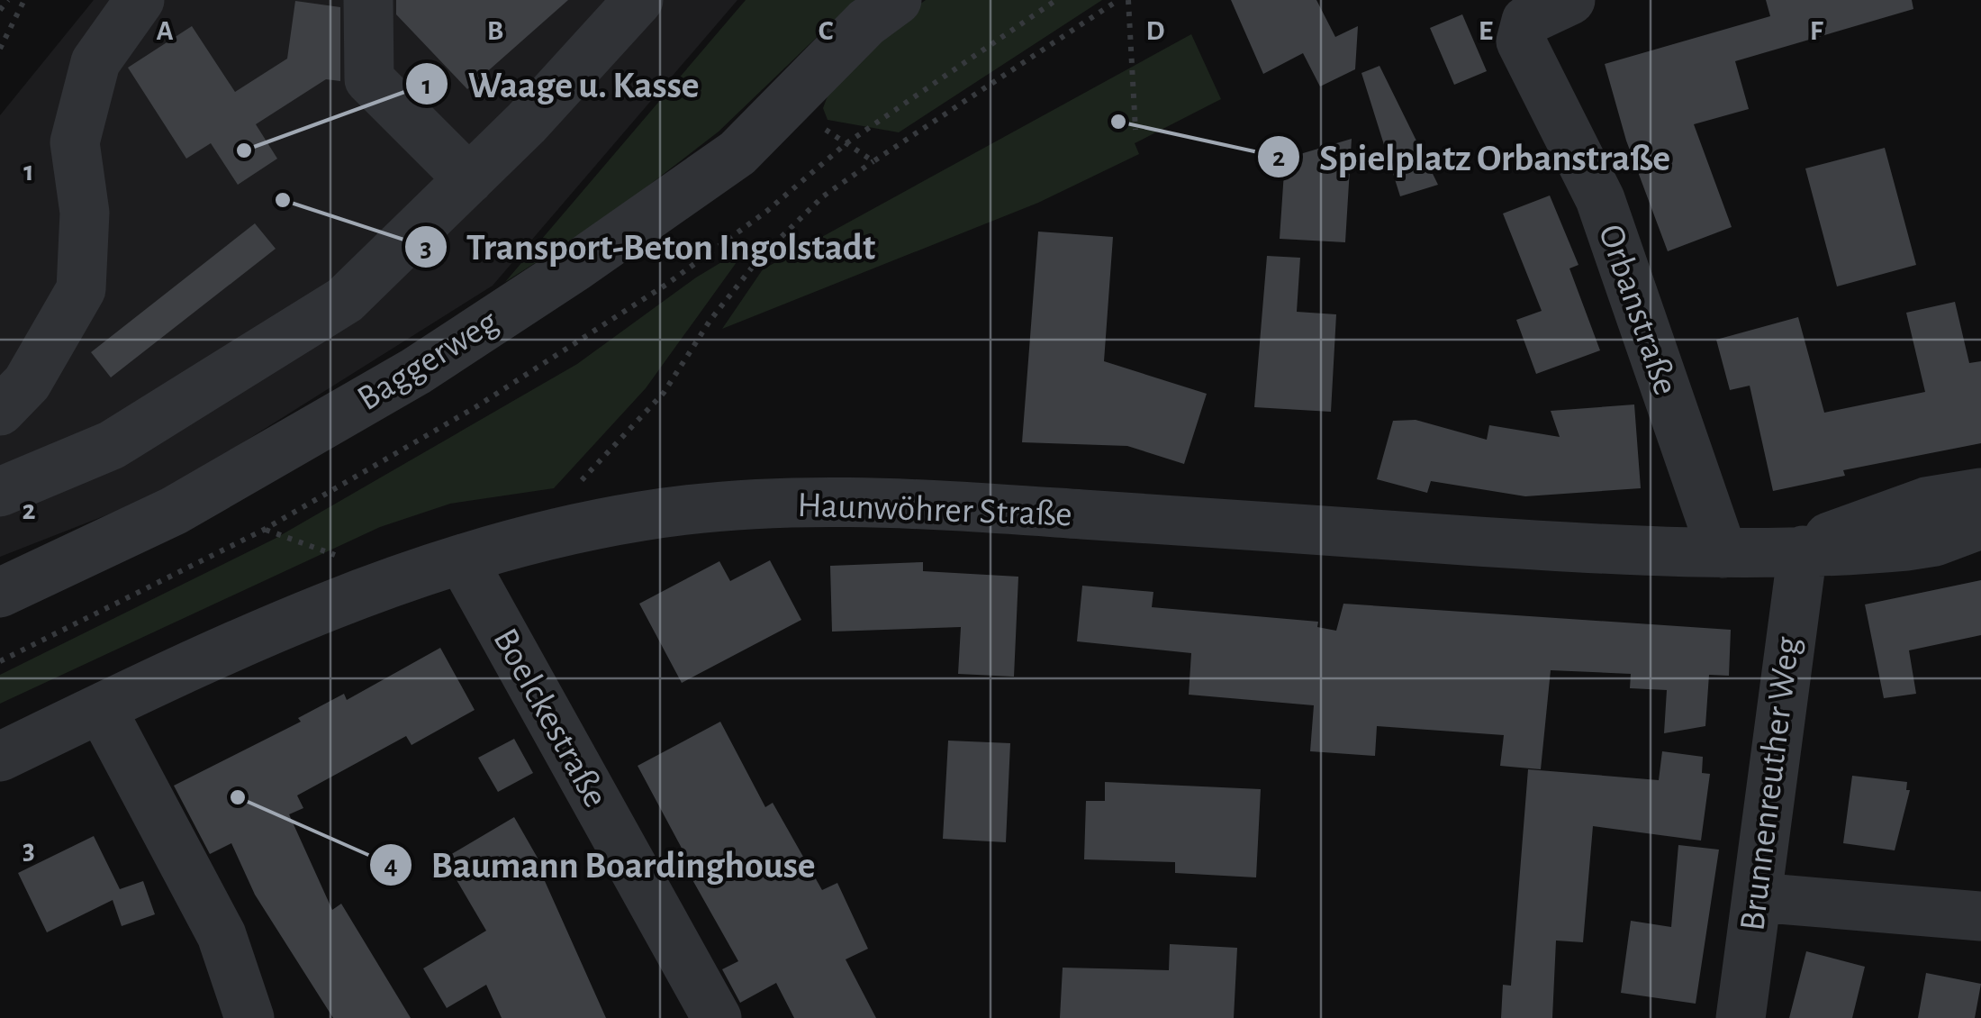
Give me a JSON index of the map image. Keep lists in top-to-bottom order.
{
  "streets": {
    "street": [
      "Orbanstraße",
      "Baggerweg",
      "Haunwöhrer Straße",
      "Boelckestraße",
      "Brunnenreuther Weg"
    ]
  },
  "crossings": [
    ["Orbanstraße", "Haunwöhrer Straße"],
    ["Haunwöhrer Straße", "Boelckestraße"],
    ["Haunwöhrer Straße", "Brunnenreuther Weg"]
  ],
  "places": [
    "Spielplatz Orbanstraße",
    "Waage u. Kasse",
    "Transport-Beton Ingolstadt",
    "Baumann Boardinghouse"
  ],
  "grid": {
    "columns": [
      "A",
      "B",
      "C",
      "D",
      "E",
      "F"
    ],
    "rows": ["1", "2", "3"]
  }
}
